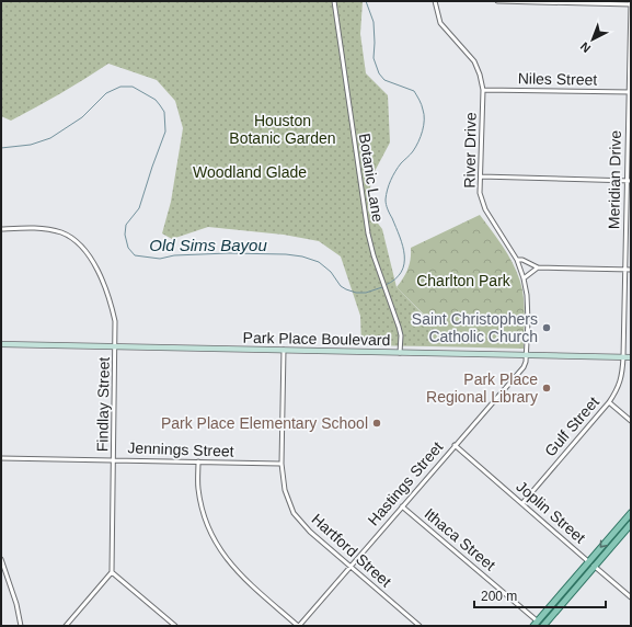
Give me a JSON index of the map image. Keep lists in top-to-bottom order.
{
  "streets": {
    "street": [
      "Niles Street",
      "River Drive",
      "Botanic Lane",
      "Meridian Drive",
      "Park Place Boulevard",
      "Findlay Street",
      "Gulf Street",
      "Jennings Street",
      "Hastings Street",
      "Joplin Street",
      "Ithaca Street",
      "Hartford Street"
    ]
  },
  "crossings": [
    ["Niles Street", "River Drive"],
    ["Niles Street", "Meridian Drive"],
    ["River Drive", "Park Place Boulevard"],
    ["River Drive", "Hastings Street"],
    ["Botanic Lane", "Park Place Boulevard"],
    ["Meridian Drive", "Park Place Boulevard"],
    ["Meridian Drive", "Gulf Street"],
    ["Park Place Boulevard", "Findlay Street"],
    ["Park Place Boulevard", "Gulf Street"],
    ["Park Place Boulevard", "Hastings Street"],
    ["Park Place Boulevard", "Hartford Street"],
    ["Findlay Street", "Jennings Street"],
    ["Gulf Street", "Joplin Street"],
    ["Jennings Street", "Hartford Street"],
    ["Hastings Street", "Joplin Street"],
    ["Hastings Street", "Ithaca Street"],
    ["Hastings Street", "Hartford Street"]
  ],
  "water": ["Old Sims Bayou"],
  "parks": ["Houston Botanic Garden", "Woodland Glade", "Charlton Park"],
  "places": ["Saint Christophers Catholic Church", "Park Place Regional Library", "Park Place Elementary School"],
  "scale_bar": "200 m",
  "north": "bottom left"
}
